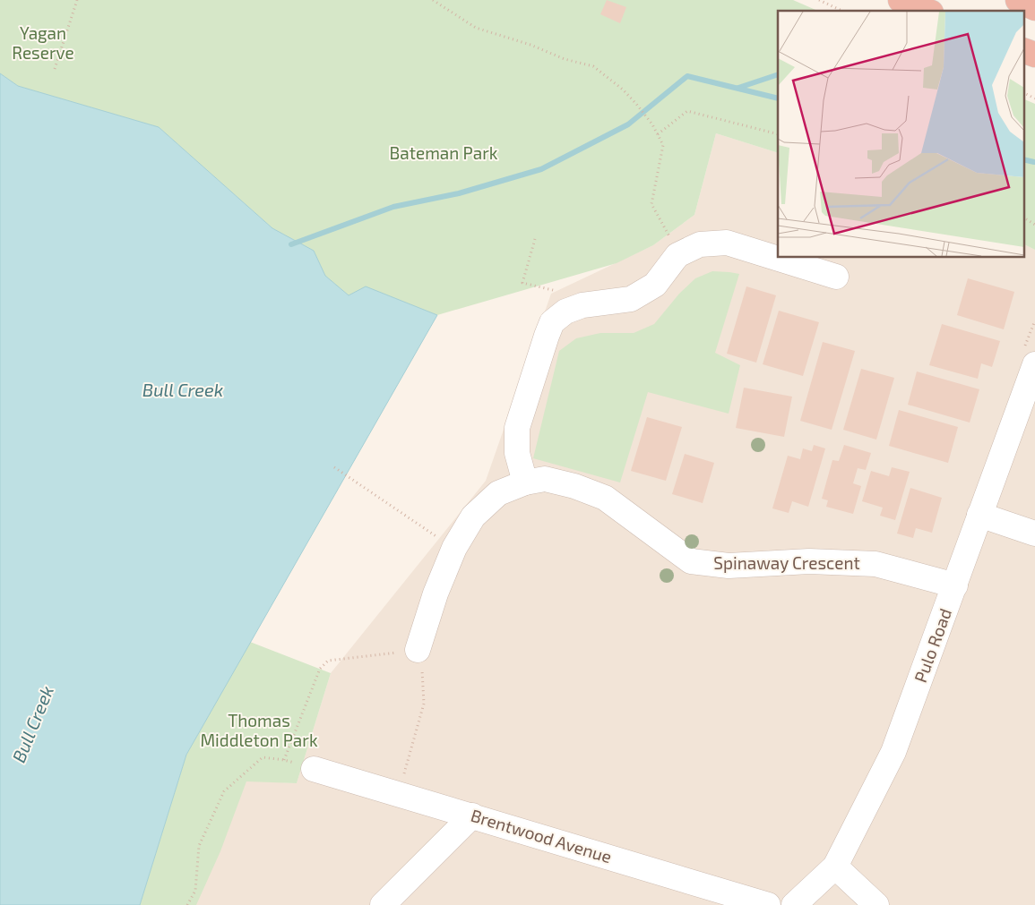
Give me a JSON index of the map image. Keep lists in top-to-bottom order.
{
  "streets": {
    "street": ["Spinaway Crescent", "Pulo Road", "Brentwood Avenue"]
  },
  "crossings": [
    ["Spinaway Crescent", "Pulo Road"]
  ],
  "water": ["Bull Creek"],
  "parks": ["Yagan Reserve", "Bateman Park", "Thomas Middleton Park"]
}
